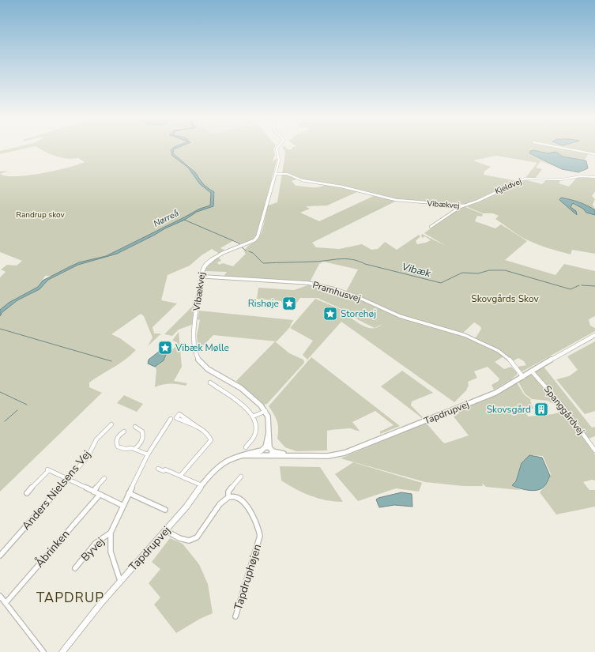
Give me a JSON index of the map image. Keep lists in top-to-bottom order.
{
  "streets": {
    "street": [
      "Kjeldvej",
      "Vibækvej",
      "Pramhusvej",
      "Spanggårdvej",
      "Tapdrupvej",
      "Anders Nielsens Vej",
      "Åbrinken",
      "Byvej",
      "Tapdruphøjen"
    ]
  },
  "crossings": [
    ["Kjeldvej", "Vibækvej"],
    ["Vibækvej", "Pramhusvej"],
    ["Pramhusvej", "Tapdrupvej"],
    ["Spanggårdvej", "Tapdrupvej"]
  ],
  "districts": ["TAPDRUP"],
  "water": ["Nørreå", "Vibæk"],
  "parks": ["Randrup skov", "Skovgårds Skov"],
  "places": {
    "place": ["Rishøje", "Storehøj", "Vibæk Mølle"],
    "building": ["Skovsgård"]
  }
}
